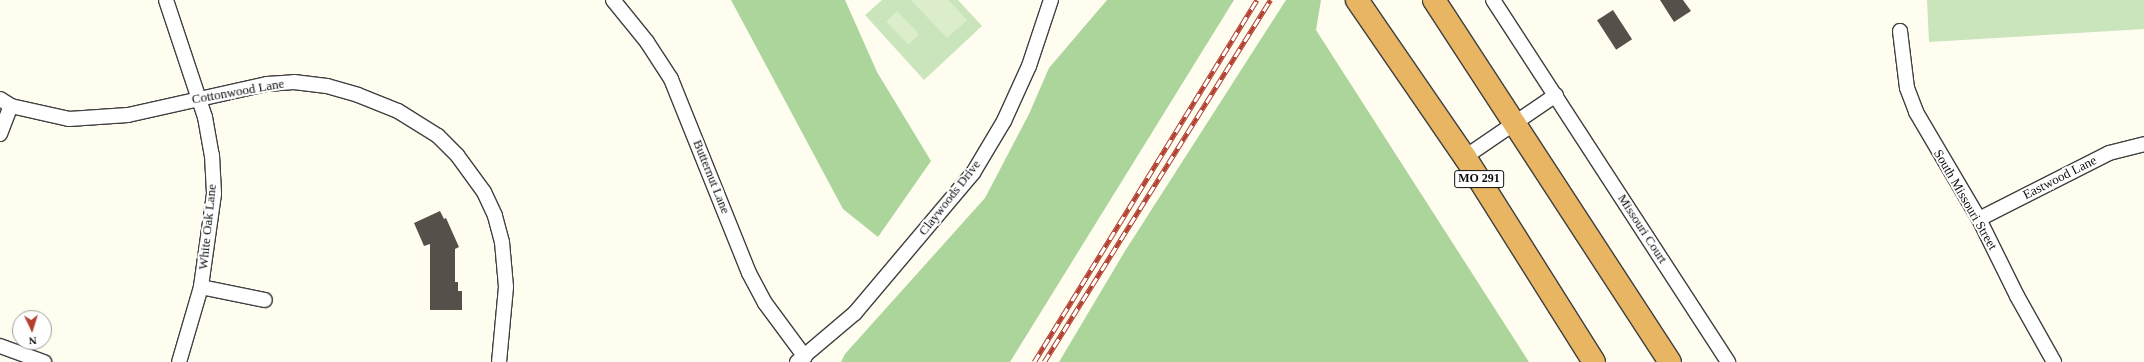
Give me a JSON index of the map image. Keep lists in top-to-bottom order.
{
  "streets": {
    "highway": ["MO 291"],
    "street": [
      "Cottonwood Lane",
      "Butternut Lane",
      "Eastwood Lane",
      "Claywoods Drive",
      "South Missouri Street",
      "White Oak Lane",
      "Missouri Court"
    ]
  },
  "crossings": [
    ["Cottonwood Lane", "White Oak Lane"],
    ["Butternut Lane", "Claywoods Drive"],
    ["Eastwood Lane", "South Missouri Street"]
  ],
  "north": "bottom"
}
